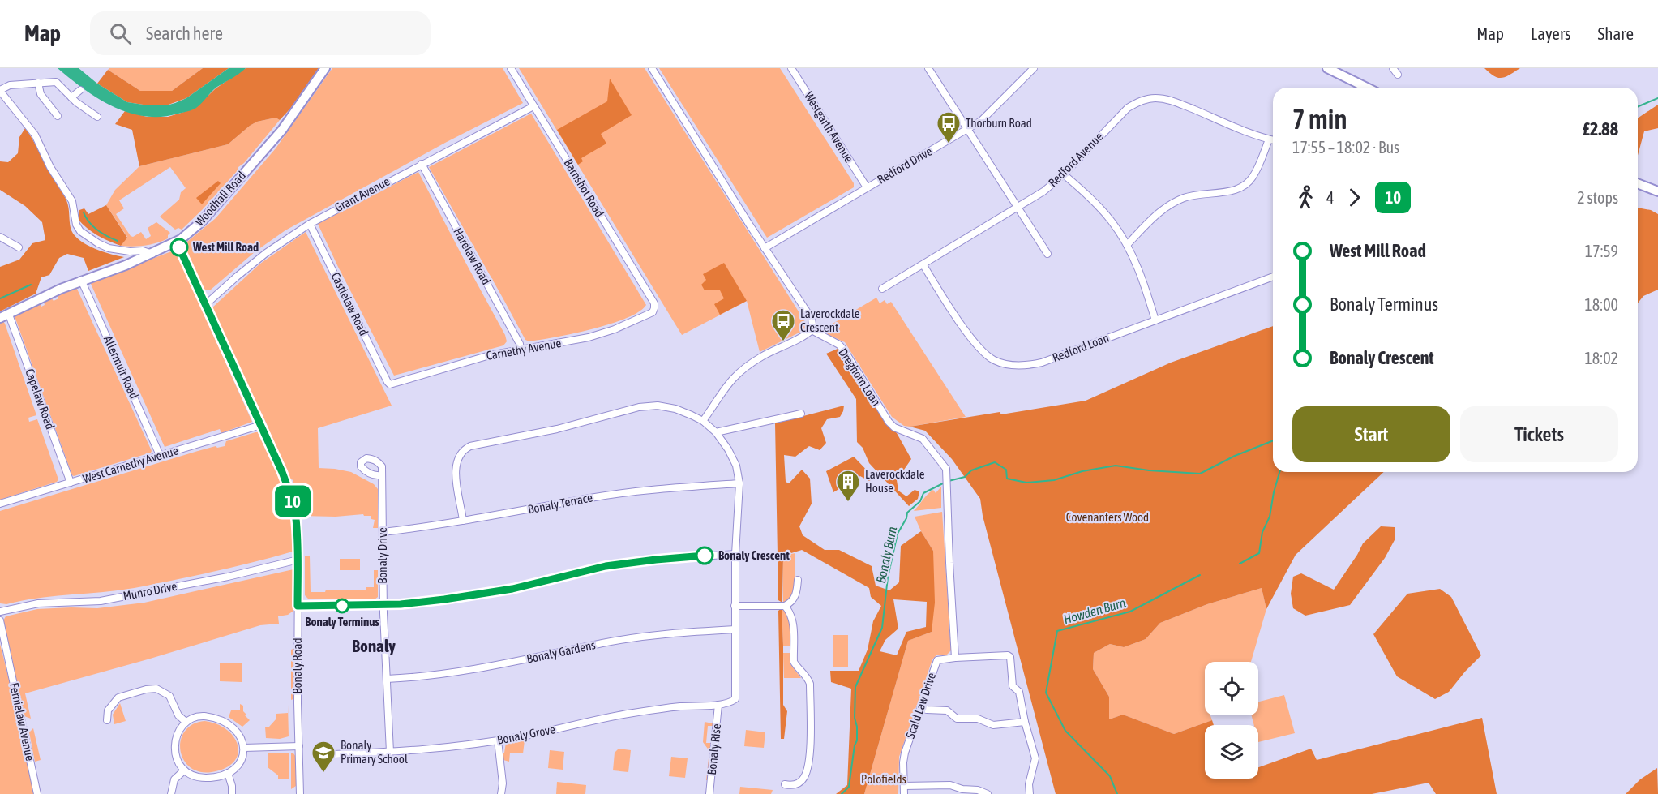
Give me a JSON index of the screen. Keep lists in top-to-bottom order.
{
  "streets": {
    "street": [
      "Westgarth Avenue",
      "Redford Avenue",
      "Redford Drive",
      "Barnshot Road",
      "Grant Avenue",
      "Woodhall Road",
      "Harelaw Road",
      "Castlelaw Road",
      "Redford Loan",
      "Carnethy Avenue",
      "Allermuir Road",
      "Dreghorn Loan",
      "Capelaw Road",
      "West Carnethy Avenue",
      "Bonaly Terrace",
      "Bonaly Drive",
      "Munro Drive",
      "Bonaly Gardens",
      "Bonaly Road",
      "Scald Law Drive",
      "Fernielaw Avenue",
      "Bonaly Grove",
      "Bonaly Rise"
    ]
  },
  "crossings": [
    ["Westgarth Avenue", "Redford Drive"],
    ["Redford Avenue", "Redford Loan"],
    ["Barnshot Road", "Grant Avenue"],
    ["Barnshot Road", "Carnethy Avenue"],
    ["Grant Avenue", "Harelaw Road"],
    ["Grant Avenue", "Castlelaw Road"],
    ["Grant Avenue", "Bonaly Road"],
    ["Woodhall Road", "Allermuir Road"],
    ["Woodhall Road", "Capelaw Road"],
    ["Woodhall Road", "Bonaly Road"],
    ["Harelaw Road", "Carnethy Avenue"],
    ["Castlelaw Road", "Carnethy Avenue"],
    ["Allermuir Road", "West Carnethy Avenue"],
    ["Dreghorn Loan", "Scald Law Drive"],
    ["Capelaw Road", "West Carnethy Avenue"],
    ["West Carnethy Avenue", "Bonaly Road"],
    ["Bonaly Terrace", "Bonaly Drive"],
    ["Bonaly Drive", "Bonaly Gardens"],
    ["Bonaly Drive", "Bonaly Grove"],
    ["Munro Drive", "Bonaly Road"],
    ["Bonaly Grove", "Bonaly Rise"]
  ],
  "districts": ["Bonaly"],
  "water": ["Bonaly Burn", "Howden Burn"],
  "parks": ["Covenanters Wood", "Polofields"],
  "places": {
    "bus stop": ["Thorburn Road", "Laverockdale Crescent"],
    "other": ["West Mill Road", "Bonaly Crescent", "Bonaly Terminus"],
    "building": ["Laverockdale House"],
    "school or university": ["Bonaly Primary School"]
  },
  "lines": ["bus line 10"],
  "page": {
    "header": "Map",
    "search": "Search here",
    "nav": ["Map", "Layers", "Share"],
    "on_map": "10",
    "heading": ["7 min", "17:55 – 18:02 · Bus", "£2.88"],
    "legs": ["4", "10", "2 stops"],
    "list": [
      {
        "name": "West Mill Road",
        "value": "17:59"
      },
      {
        "name": "Bonaly Terminus",
        "value": "18:00"
      },
      {
        "name": "Bonaly Crescent",
        "value": "18:02"
      }
    ],
    "buttons": ["Start", "Tickets"]
  }
}
